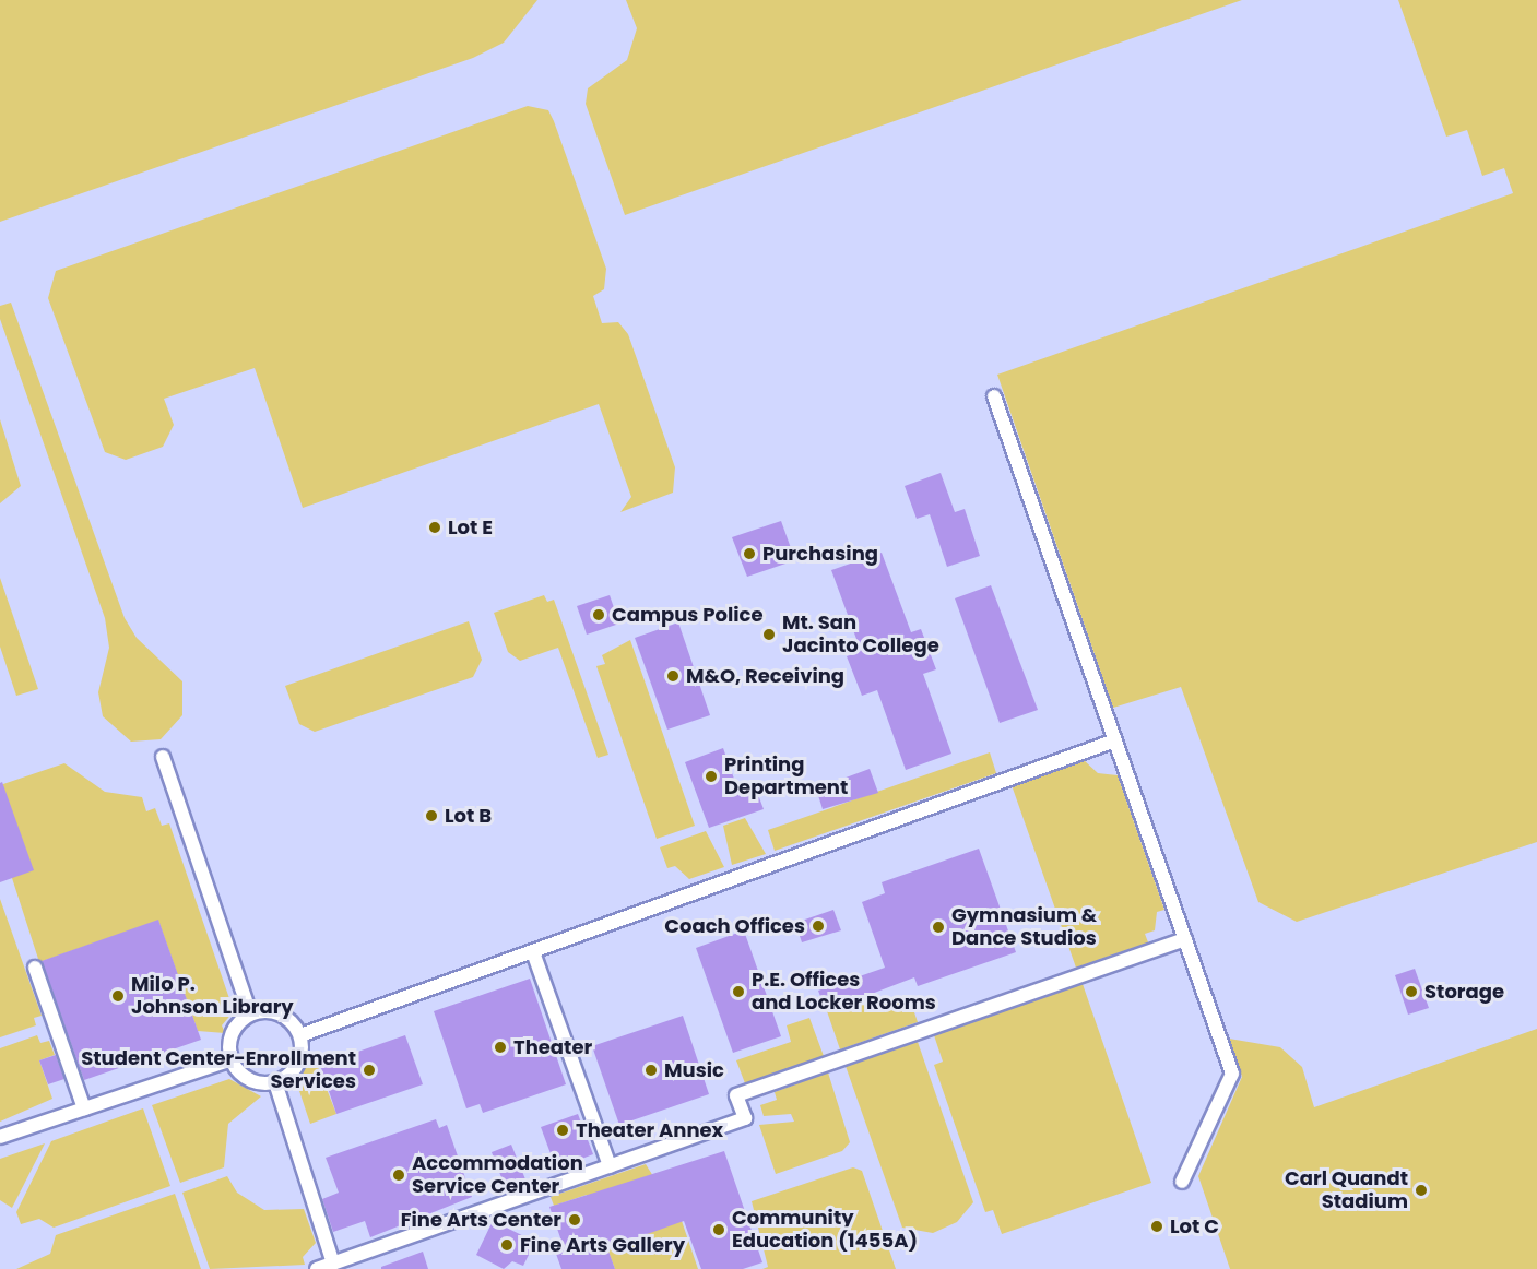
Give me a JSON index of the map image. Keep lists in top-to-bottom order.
{
  "places": [
    "Lot E",
    "Purchasing",
    "Campus Police",
    "Mt. San Jacinto College",
    "M&O, Receiving",
    "Printing Department",
    "Lot B",
    "Coach Offices",
    "Gymnasium & Dance Studios",
    "P.E. Offices and Locker Rooms",
    "Storage",
    "Milo P. Johnson Library",
    "Theater",
    "Student Center-Enrollment Services",
    "Music",
    "Theater Annex",
    "Accommodation Service Center",
    "Carl Quandt Stadium",
    "Fine Arts Center",
    "Lot C",
    "Community Education (1455A)",
    "Fine Arts Gallery"
  ]
}
